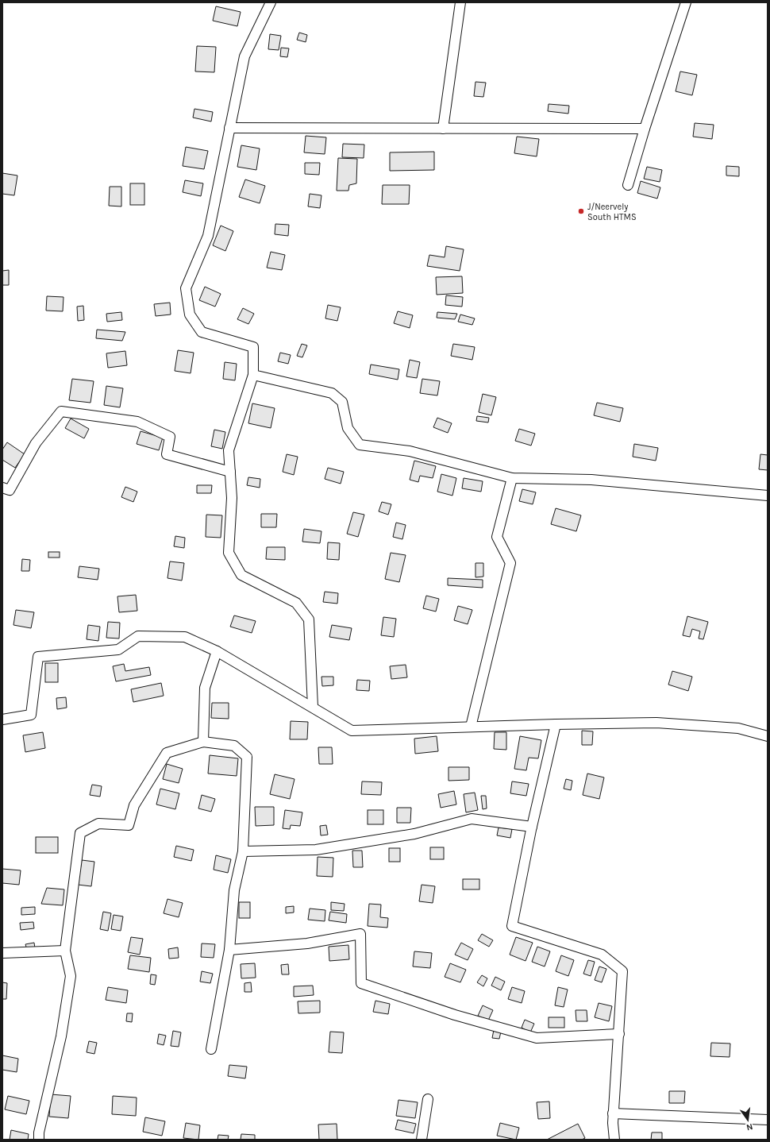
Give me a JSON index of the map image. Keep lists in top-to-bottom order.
{
  "places": ["J/Neervely South HTMS"],
  "north": "bottom"
}
